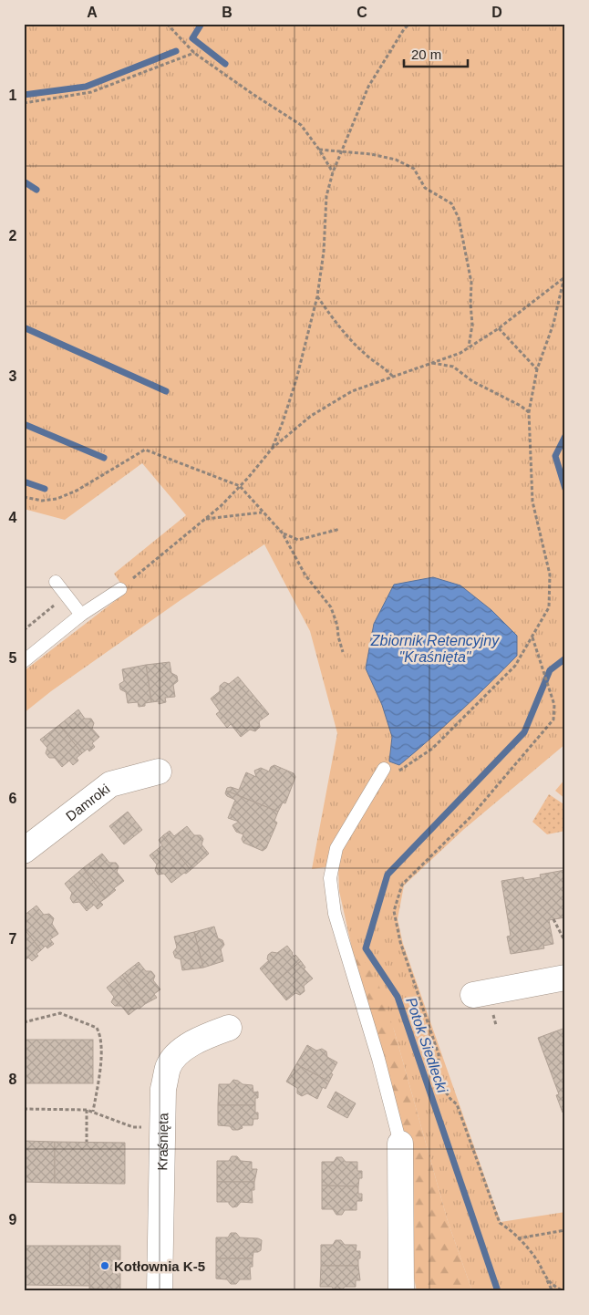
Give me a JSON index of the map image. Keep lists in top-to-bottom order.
{
  "streets": {
    "street": ["Damroki", "Kraśnięta"]
  },
  "water": ["Zbiornik Retencyjny \"Kraśnięta\"", "Potok Siedlecki"],
  "places": ["Kotłownia K-5"],
  "scale_bar": "20 m",
  "grid": {
    "columns": [
      "A",
      "B",
      "C",
      "D"
    ],
    "rows": [
      "1",
      "2",
      "3",
      "4",
      "5",
      "6",
      "7",
      "8",
      "9"
    ]
  }
}
